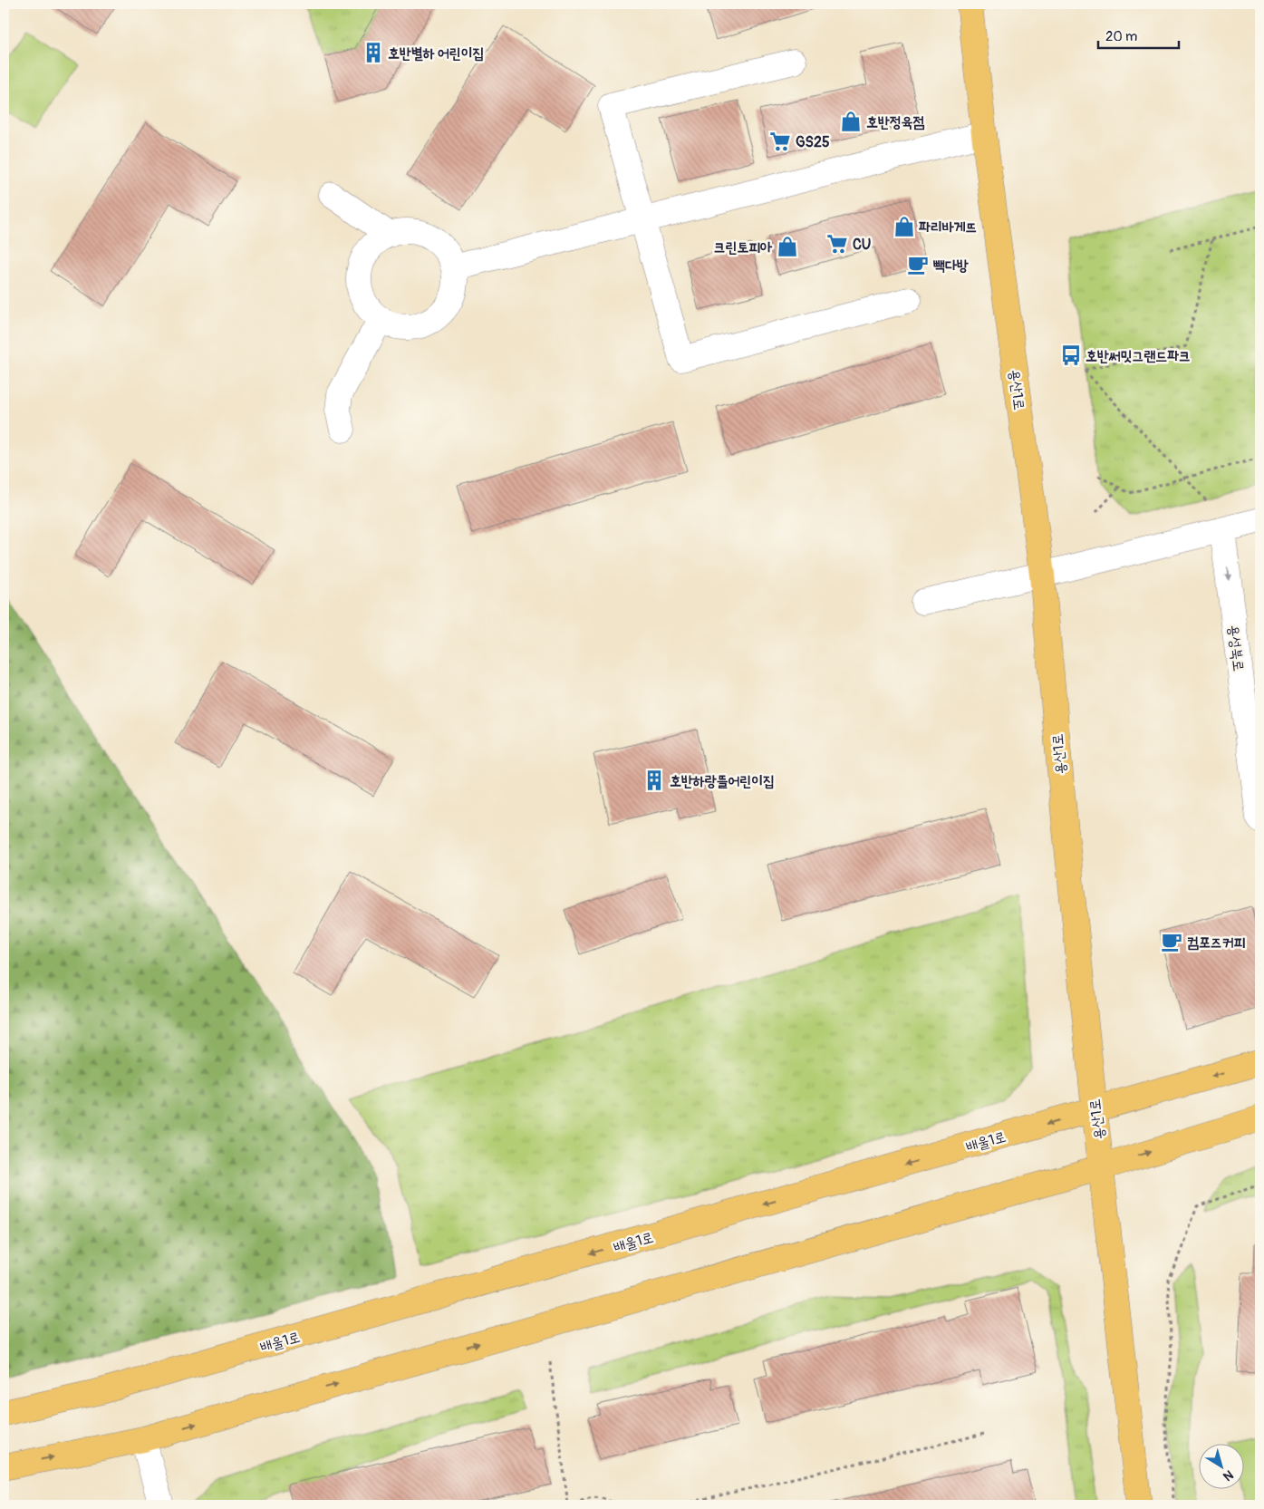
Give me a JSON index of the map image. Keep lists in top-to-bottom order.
{
  "streets": {
    "main road": ["용산1로", "배울1로"],
    "street": ["용성북로"]
  },
  "crossings": [
    ["용산1로", "배울1로"]
  ],
  "one_way": ["용성북로"],
  "places": {
    "building": ["호반별하 어린이집", "호반하랑뜰어린이집"],
    "shop": ["호반정육점", "파리바게뜨", "크린토피아"],
    "supermarket": ["GS25", "CU"],
    "cafe": ["빽다방", "컴포즈커피"],
    "bus stop": ["호반써밋그랜드파크"]
  },
  "scale_bar": "20 m",
  "north": "bottom right"
}
